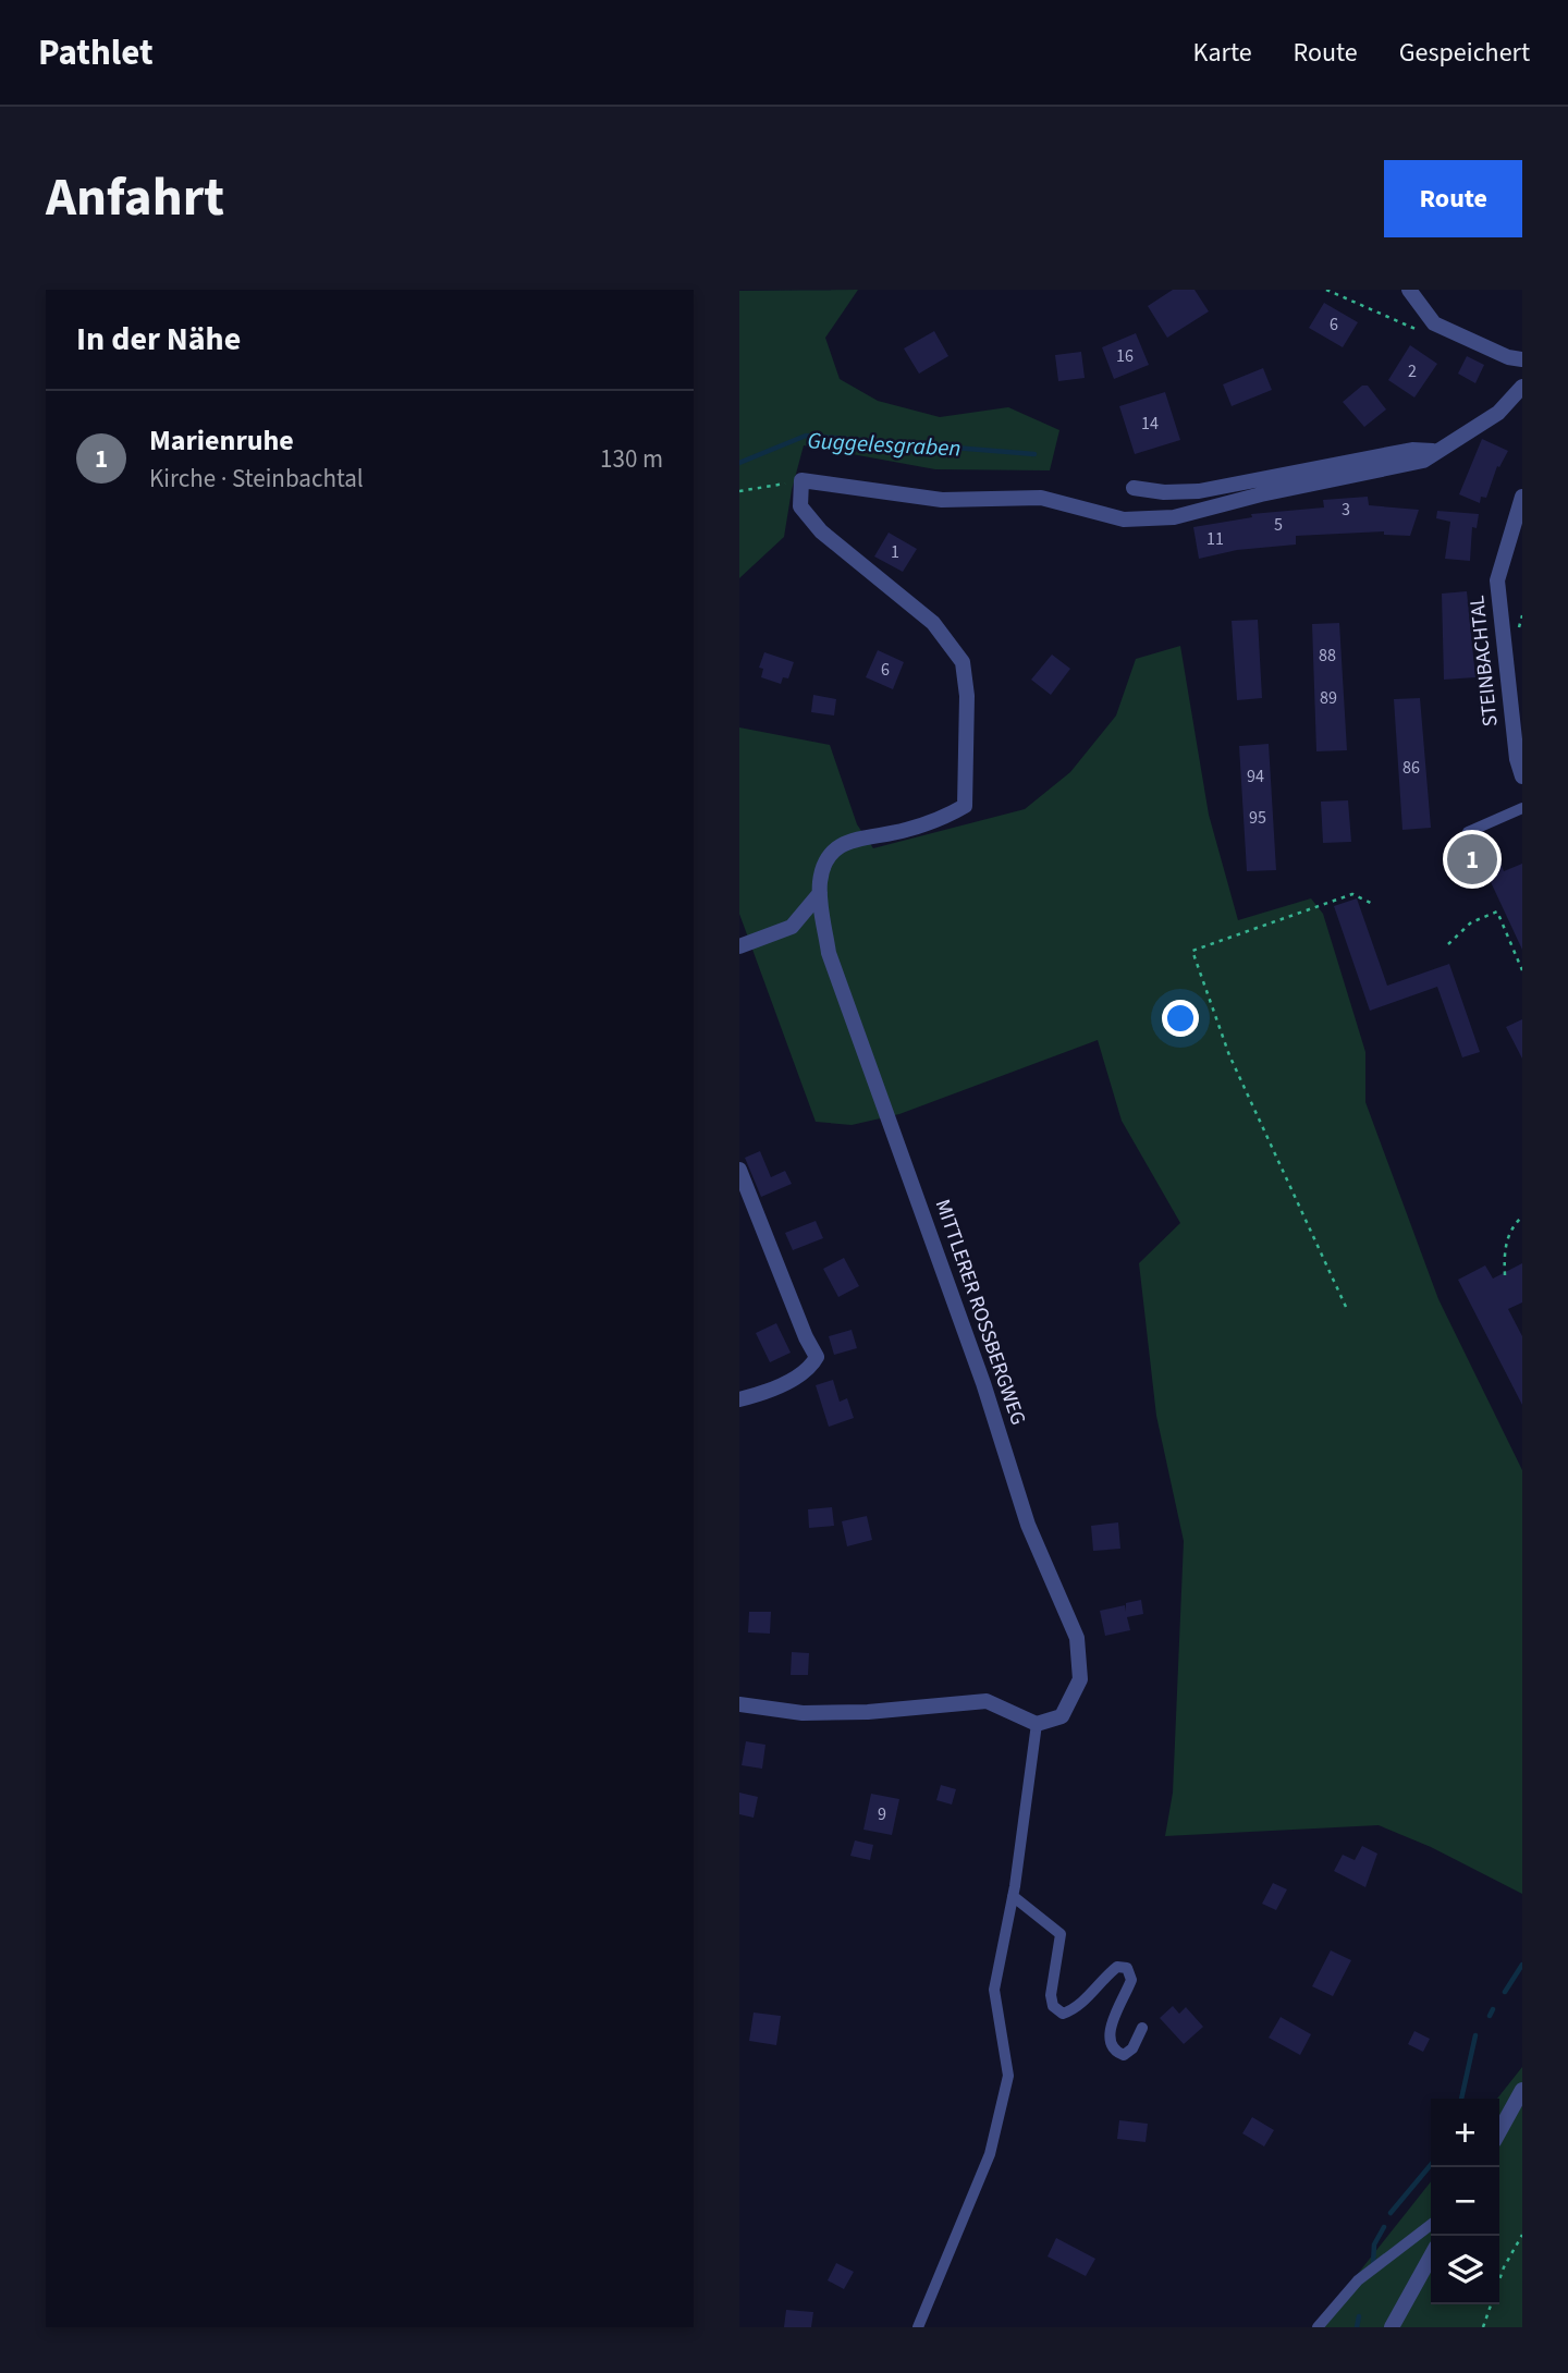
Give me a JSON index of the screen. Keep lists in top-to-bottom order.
{
  "streets": {
    "street": ["STEINBACHTAL", "MITTLERER ROSSBERGWEG"]
  },
  "water": ["Guggelesgraben"],
  "house_numbers": [
    "6",
    "16",
    "2",
    "14",
    "3",
    "5",
    "11",
    "1",
    "88",
    "6",
    "89",
    "86",
    "94",
    "95",
    "9"
  ],
  "page": {
    "header": "Pathlet",
    "nav": ["Karte", "Route", "Gespeichert"],
    "title": "Anfahrt",
    "buttons": "Route",
    "heading": "In der Nähe",
    "list": [
      {
        "mark": "1",
        "name": "Marienruhe",
        "note": "Kirche · Steinbachtal",
        "value": "130 m"
      }
    ],
    "pins": "1",
    "map_buttons": ["+", "−"]
  }
}
